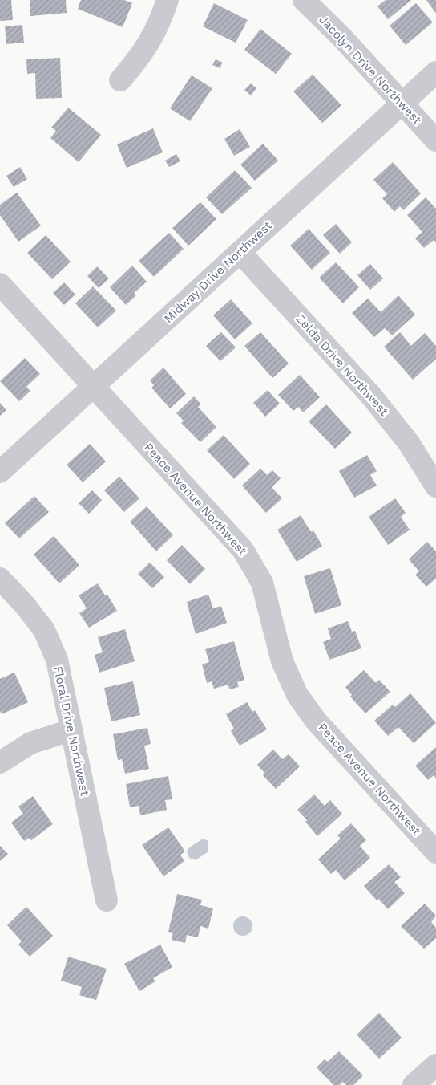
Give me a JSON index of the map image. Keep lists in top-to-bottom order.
{
  "streets": {
    "street": [
      "Jacolyn Drive Northwest",
      "Midway Drive Northwest",
      "Zelda Drive Northwest",
      "Peace Avenue Northwest",
      "Floral Drive Northwest"
    ]
  },
  "crossings": [
    ["Jacolyn Drive Northwest", "Midway Drive Northwest"],
    ["Midway Drive Northwest", "Zelda Drive Northwest"],
    ["Midway Drive Northwest", "Peace Avenue Northwest"]
  ]
}
